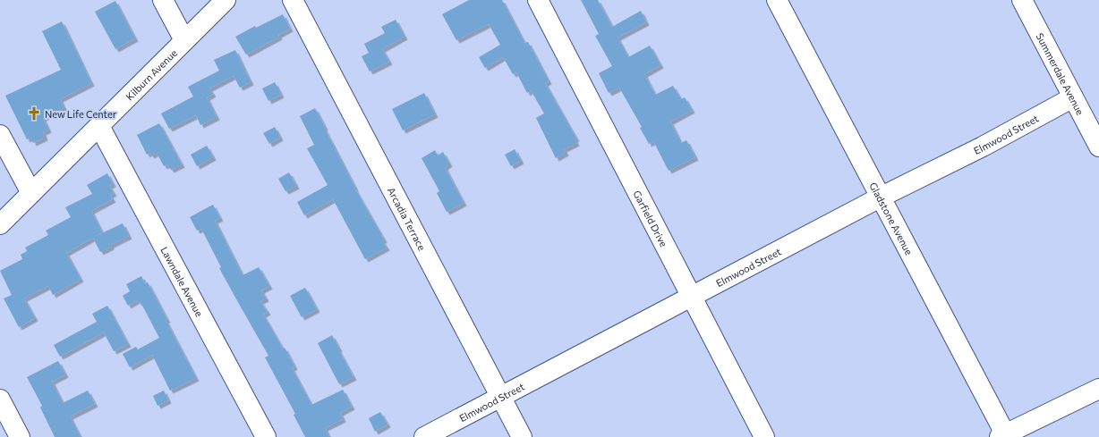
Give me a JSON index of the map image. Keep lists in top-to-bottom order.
{
  "streets": {
    "street": [
      "Summerdale Avenue",
      "Kilburn Avenue",
      "Elmwood Street",
      "Gladstone Avenue",
      "Arcadia Terrace",
      "Garfield Drive",
      "Lawndale Avenue"
    ]
  },
  "crossings": [
    ["Summerdale Avenue", "Elmwood Street"],
    ["Kilburn Avenue", "Lawndale Avenue"],
    ["Elmwood Street", "Gladstone Avenue"],
    ["Elmwood Street", "Arcadia Terrace"],
    ["Elmwood Street", "Garfield Drive"]
  ],
  "places": {
    "church": ["New Life Center"]
  }
}
